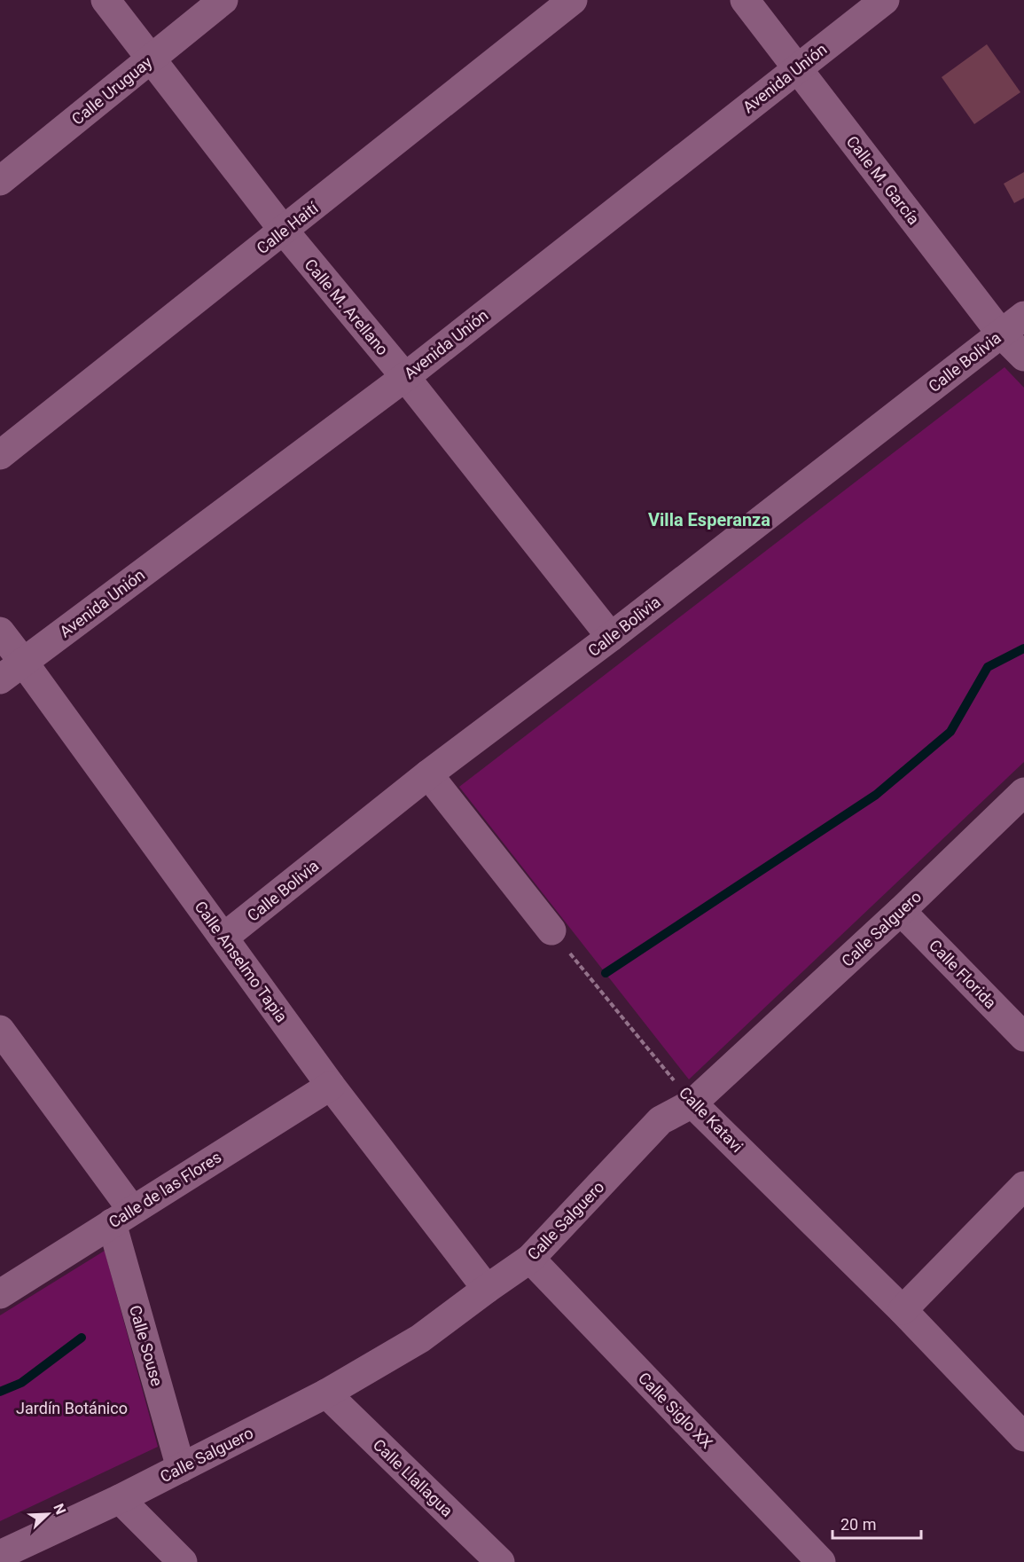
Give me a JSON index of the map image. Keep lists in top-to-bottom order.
{
  "streets": {
    "street": [
      "Avenida Unión",
      "Calle Uruguay",
      "Calle M. García",
      "Calle Haití",
      "Calle M. Arellano",
      "Calle Bolivia",
      "Calle Salguero",
      "Calle Anselmo Tapia",
      "Calle Florida",
      "Calle Katavi",
      "Calle de las Flores",
      "Calle Souse",
      "Calle Siglo XX",
      "Calle Llallagua"
    ]
  },
  "crossings": [
    ["Avenida Unión", "Calle M. García"],
    ["Avenida Unión", "Calle M. Arellano"],
    ["Avenida Unión", "Calle Anselmo Tapia"],
    ["Calle Uruguay", "Calle M. Arellano"],
    ["Calle M. García", "Calle Bolivia"],
    ["Calle Haití", "Calle M. Arellano"],
    ["Calle M. Arellano", "Calle Bolivia"],
    ["Calle Bolivia", "Calle Anselmo Tapia"],
    ["Calle Salguero", "Calle Anselmo Tapia"],
    ["Calle Salguero", "Calle Florida"],
    ["Calle Salguero", "Calle Katavi"],
    ["Calle Salguero", "Calle Souse"],
    ["Calle Salguero", "Calle Siglo XX"],
    ["Calle Salguero", "Calle Llallagua"],
    ["Calle Anselmo Tapia", "Calle de las Flores"],
    ["Calle de las Flores", "Calle Souse"]
  ],
  "districts": ["Villa Esperanza"],
  "parks": ["Jardín Botánico"],
  "scale_bar": "20 m",
  "north": "top right"
}
